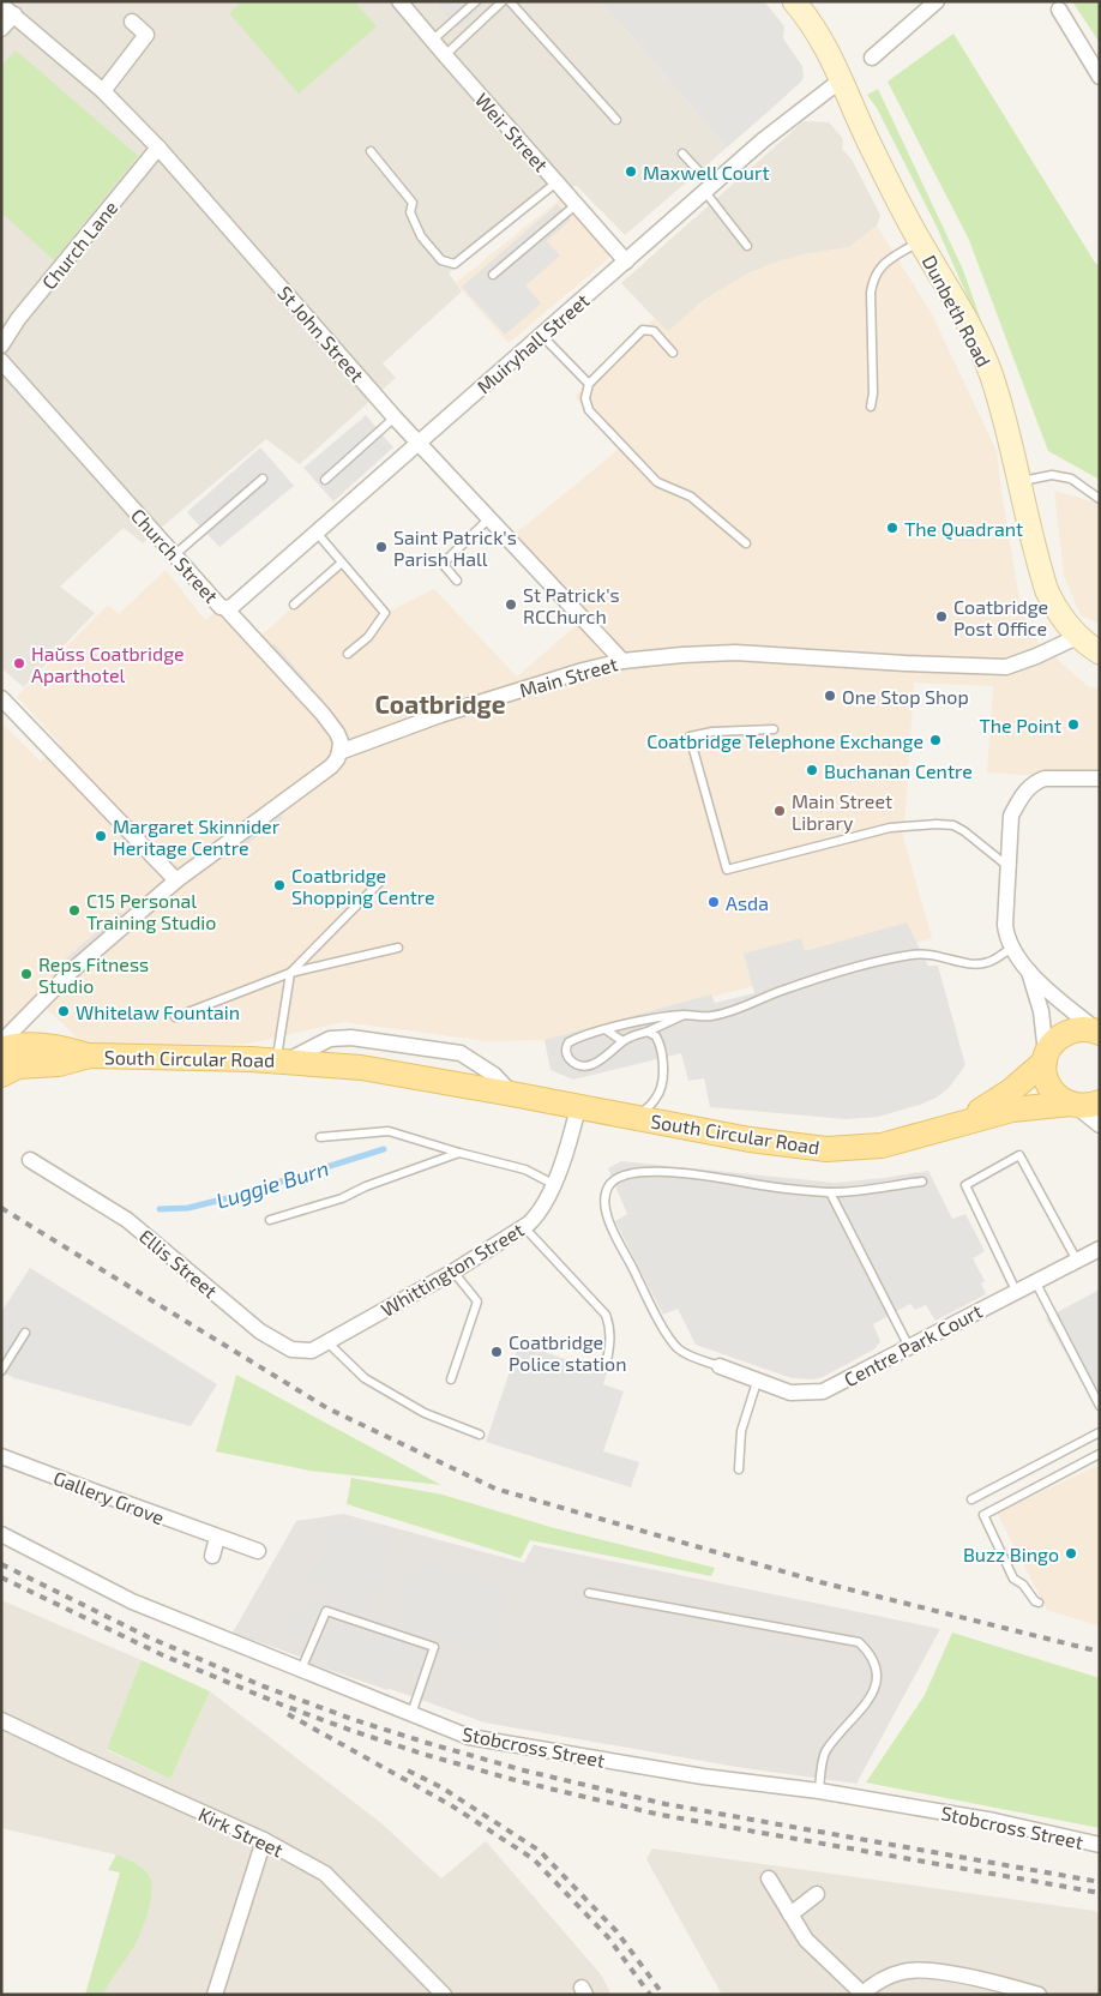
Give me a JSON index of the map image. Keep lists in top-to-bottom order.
{
  "streets": {
    "main road": ["Dunbeth Road", "South Circular Road"],
    "street": [
      "Weir Street",
      "Church Lane",
      "St John Street",
      "Muiryhall Street",
      "Church Street",
      "Main Street",
      "Ellis Street",
      "Whittington Street",
      "Centre Park Court",
      "Gallery Grove",
      "Stobcross Street",
      "Kirk Street"
    ]
  },
  "crossings": [
    ["Weir Street", "Muiryhall Street"],
    ["Church Lane", "St John Street"],
    ["Dunbeth Road", "Muiryhall Street"],
    ["Dunbeth Road", "Main Street"],
    ["St John Street", "Muiryhall Street"],
    ["St John Street", "Main Street"],
    ["Muiryhall Street", "Church Street"],
    ["Church Street", "Main Street"],
    ["South Circular Road", "Whittington Street"],
    ["Ellis Street", "Whittington Street"]
  ],
  "districts": ["Coatbridge"],
  "water": ["Luggie Burn"],
  "places": [
    "Maxwell Court",
    "The Quadrant",
    "Saint Patrick's Parish Hall",
    "St Patrick's RCChurch",
    "Coatbridge Post Office",
    "Haŭss Coatbridge Aparthotel",
    "One Stop Shop",
    "The Point",
    "Coatbridge Telephone Exchange",
    "Buchanan Centre",
    "Main Street Library",
    "Margaret Skinnider Heritage Centre",
    "Coatbridge Shopping Centre",
    "Asda",
    "C15 Personal Training Studio",
    "Reps Fitness Studio",
    "Whitelaw Fountain",
    "Coatbridge Police station",
    "Buzz Bingo"
  ]
}
